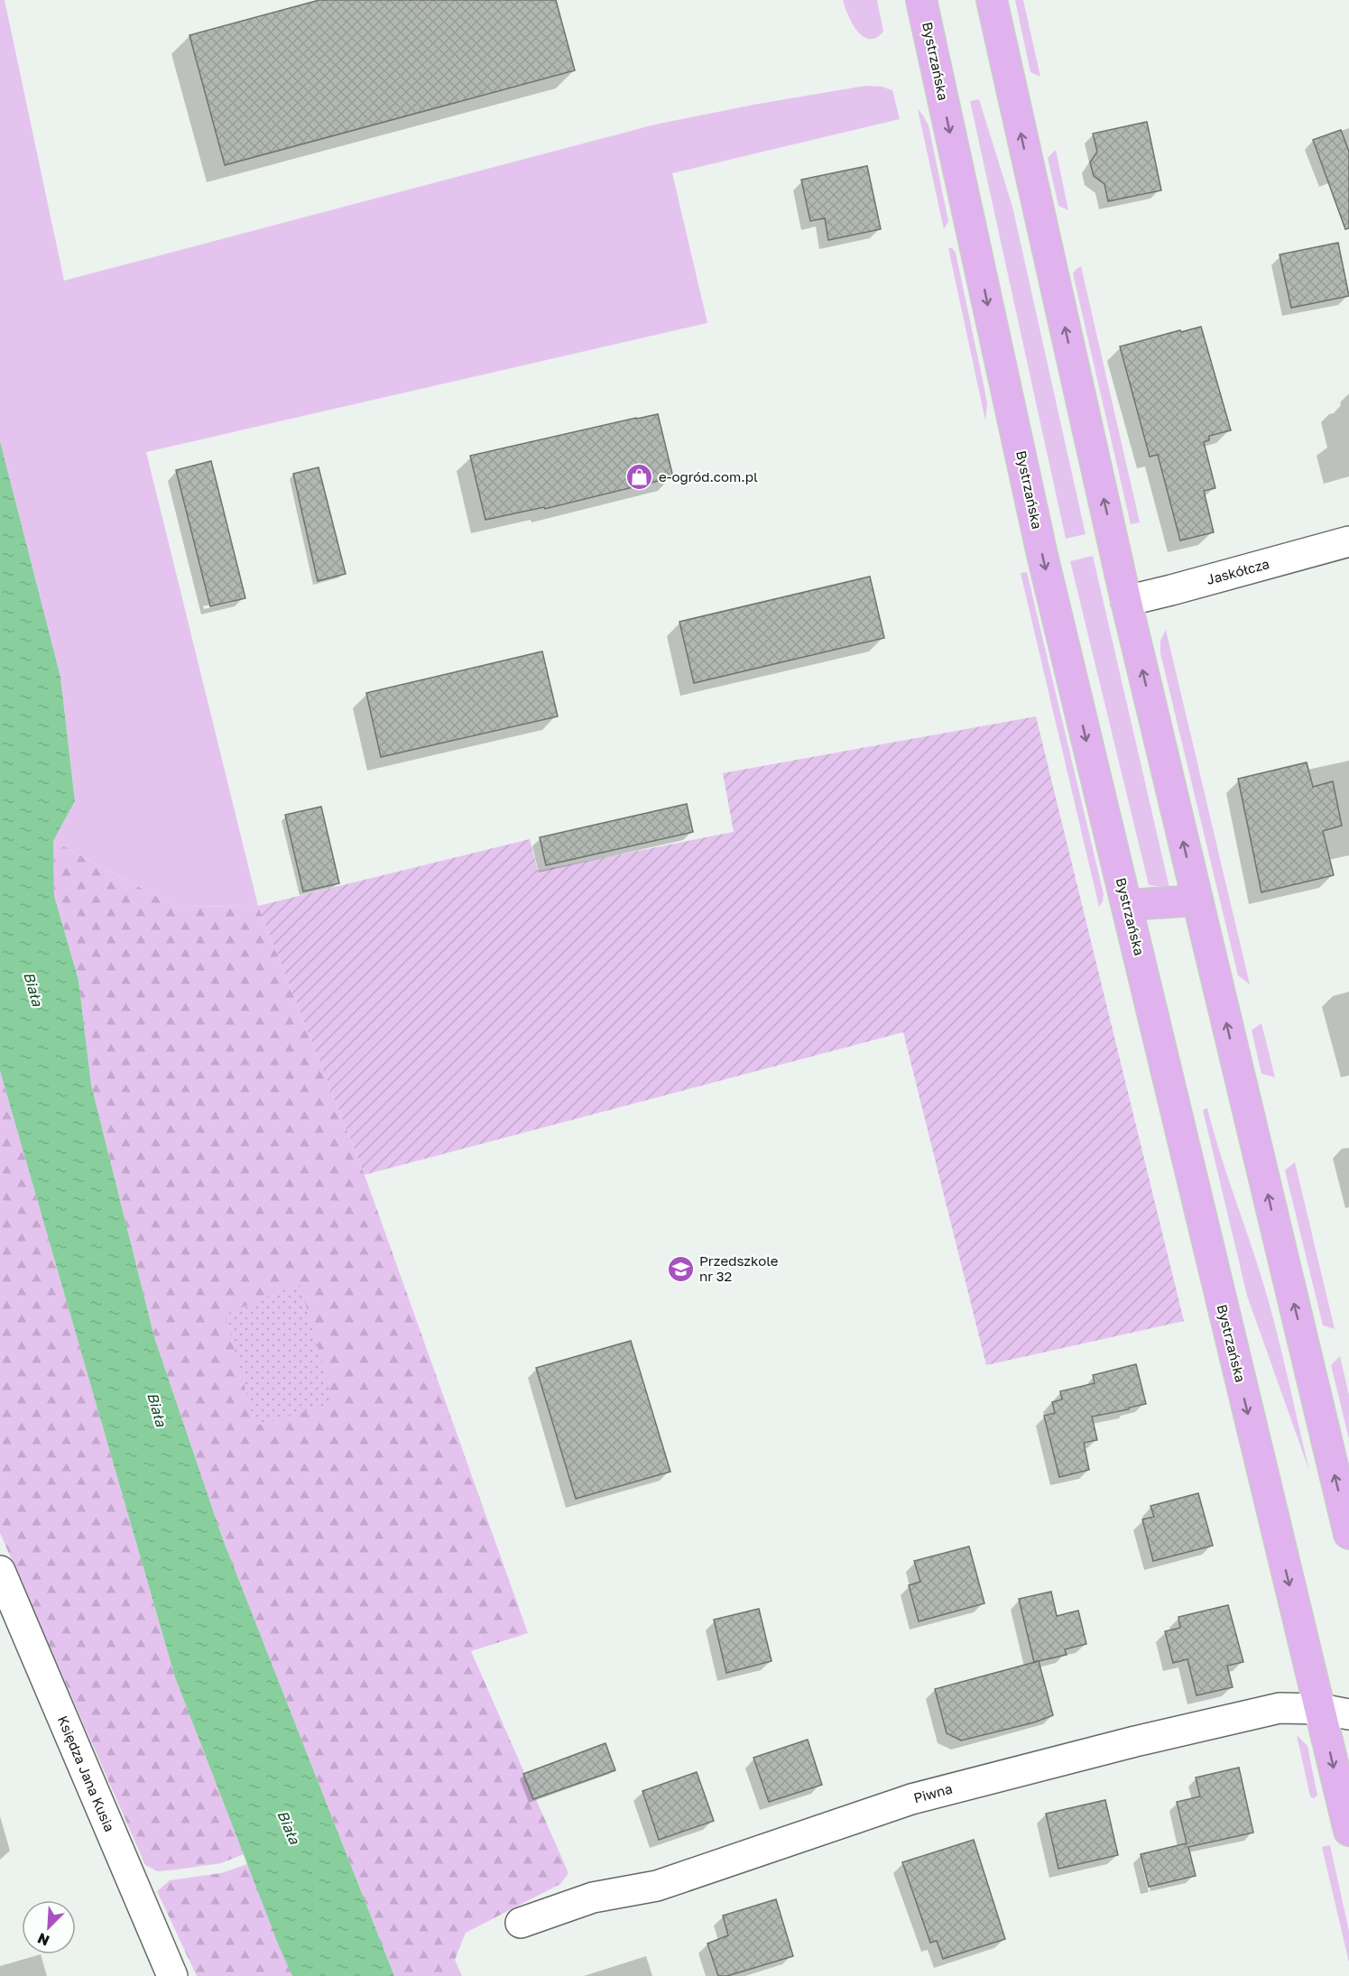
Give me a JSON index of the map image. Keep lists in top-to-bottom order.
{
  "streets": {
    "main road": ["Bystrzańska"],
    "street": ["Jaskółcza", "Księdza Jana Kusia", "Piwna"]
  },
  "crossings": [
    ["Bystrzańska", "Piwna"]
  ],
  "water": ["Biała"],
  "places": {
    "shop": ["e-ogród.com.pl"],
    "school or university": ["Przedszkole nr 32"]
  },
  "north": "bottom left"
}
